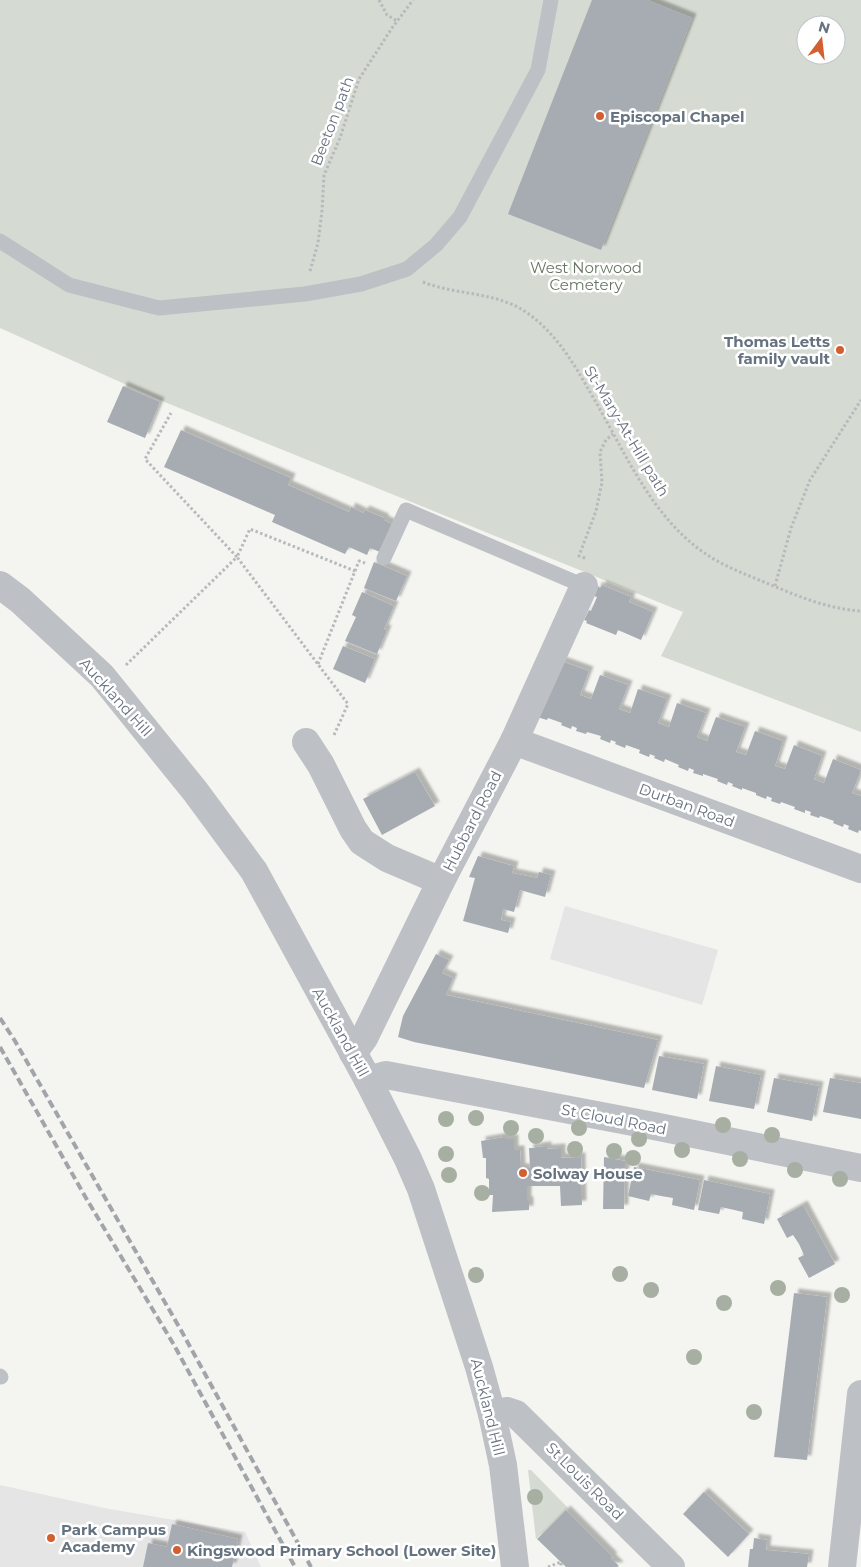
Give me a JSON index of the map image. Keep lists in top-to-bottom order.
{
  "streets": {
    "street": [
      "Auckland Hill",
      "Durban Road",
      "Hubbard Road",
      "St Cloud Road",
      "St Louis Road"
    ],
    "path": ["Beeton path", "St-Mary-At-Hill path"]
  },
  "crossings": [
    ["Auckland Hill", "Hubbard Road"],
    ["Auckland Hill", "St Cloud Road"],
    ["Auckland Hill", "St Louis Road"],
    ["Durban Road", "Hubbard Road"]
  ],
  "parks": ["West Norwood Cemetery"],
  "places": [
    "Episcopal Chapel",
    "Thomas Letts family vault",
    "Solway House",
    "Park Campus Academy",
    "Kingswood Primary School (Lower Site)"
  ],
  "north": "top"
}
